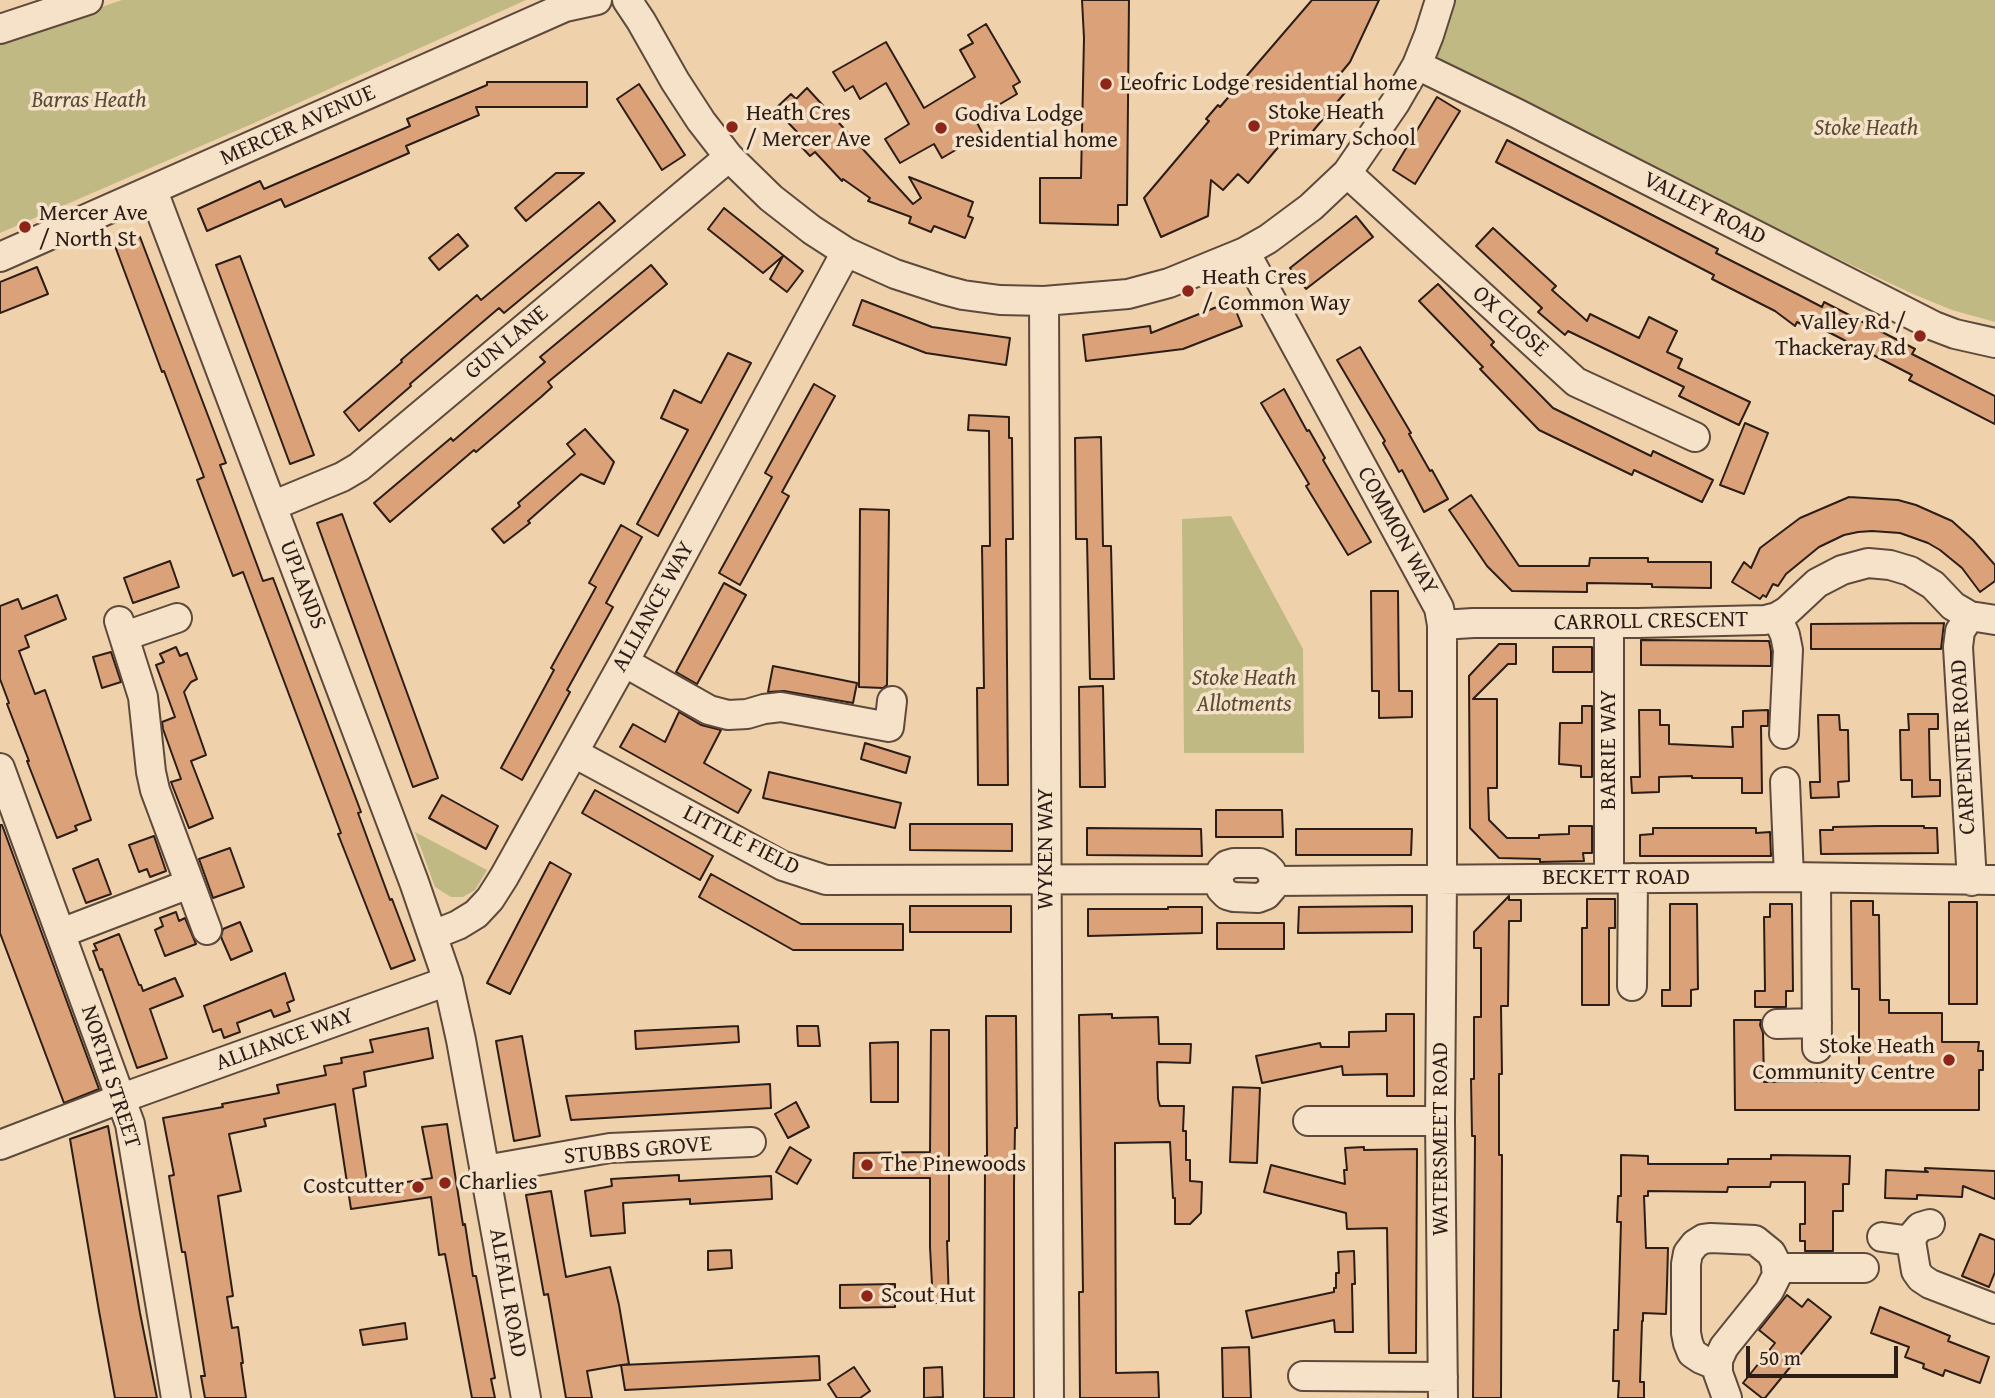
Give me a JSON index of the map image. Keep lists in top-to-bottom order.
{
  "streets": {
    "street": [
      "MERCER AVENUE",
      "VALLEY ROAD",
      "OX CLOSE",
      "GUN LANE",
      "COMMON WAY",
      "UPLANDS",
      "ALLIANCE WAY",
      "CARROLL CRESCENT",
      "CARPENTER ROAD",
      "BARRIE WAY",
      "LITTLE FIELD",
      "WYKEN WAY",
      "BECKETT ROAD",
      "NORTH STREET",
      "WATERSMEET ROAD",
      "STUBBS GROVE",
      "ALFALL ROAD"
    ]
  },
  "crossings": [
    ["MERCER AVENUE", "UPLANDS"],
    ["GUN LANE", "UPLANDS"],
    ["COMMON WAY", "CARROLL CRESCENT"],
    ["COMMON WAY", "BECKETT ROAD"],
    ["COMMON WAY", "WATERSMEET ROAD"],
    ["UPLANDS", "ALLIANCE WAY"],
    ["UPLANDS", "ALFALL ROAD"],
    ["ALLIANCE WAY", "LITTLE FIELD"],
    ["ALLIANCE WAY", "NORTH STREET"],
    ["ALLIANCE WAY", "ALFALL ROAD"],
    ["CARROLL CRESCENT", "CARPENTER ROAD"],
    ["CARROLL CRESCENT", "BARRIE WAY"],
    ["CARPENTER ROAD", "BECKETT ROAD"],
    ["BARRIE WAY", "BECKETT ROAD"],
    ["LITTLE FIELD", "WYKEN WAY"],
    ["LITTLE FIELD", "BECKETT ROAD"],
    ["BECKETT ROAD", "WATERSMEET ROAD"],
    ["STUBBS GROVE", "ALFALL ROAD"]
  ],
  "parks": ["Barras Heath", "Stoke Heath", "Stoke Heath Allotments"],
  "places": [
    "Leofric Lodge residential home",
    "Stoke Heath Primary School",
    "Heath Cres / Mercer Ave",
    "Godiva Lodge residential home",
    "Mercer Ave / North St",
    "Heath Cres / Common Way",
    "Valley Rd / Thackeray Rd",
    "Stoke Heath Community Centre",
    "The Pinewoods",
    "Charlies",
    "Costcutter",
    "Scout Hut"
  ],
  "scale_bar": "50 m"
}
